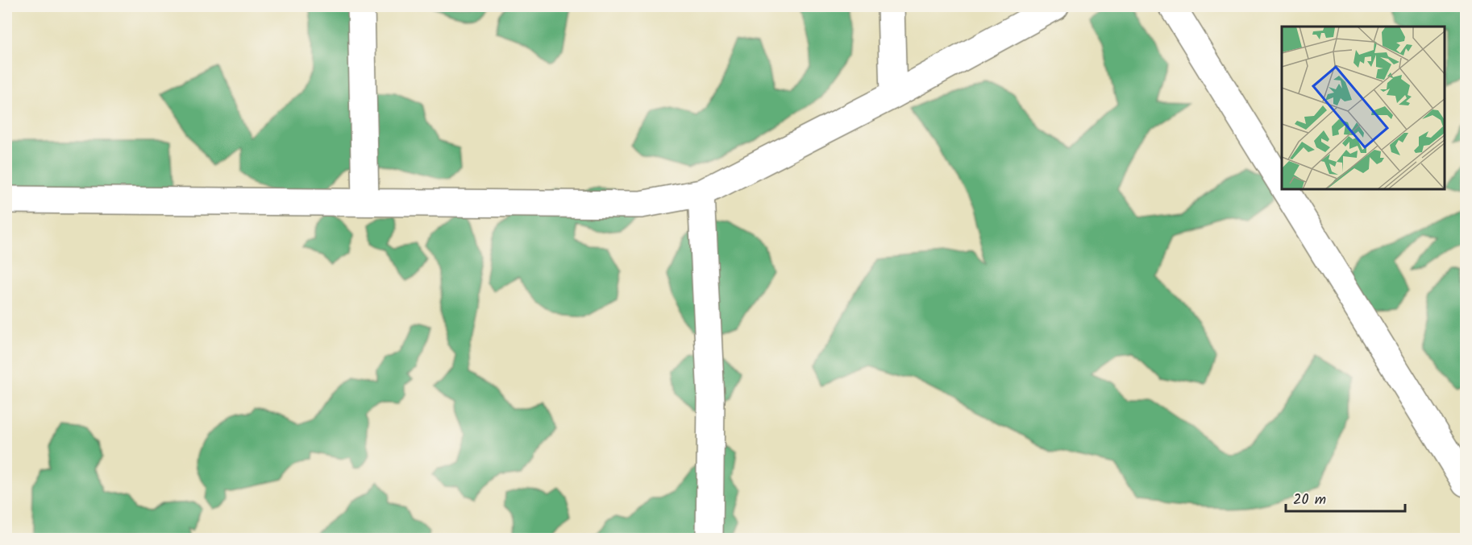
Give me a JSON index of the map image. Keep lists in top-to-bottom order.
{
  "scale_bar": "20 m"
}
